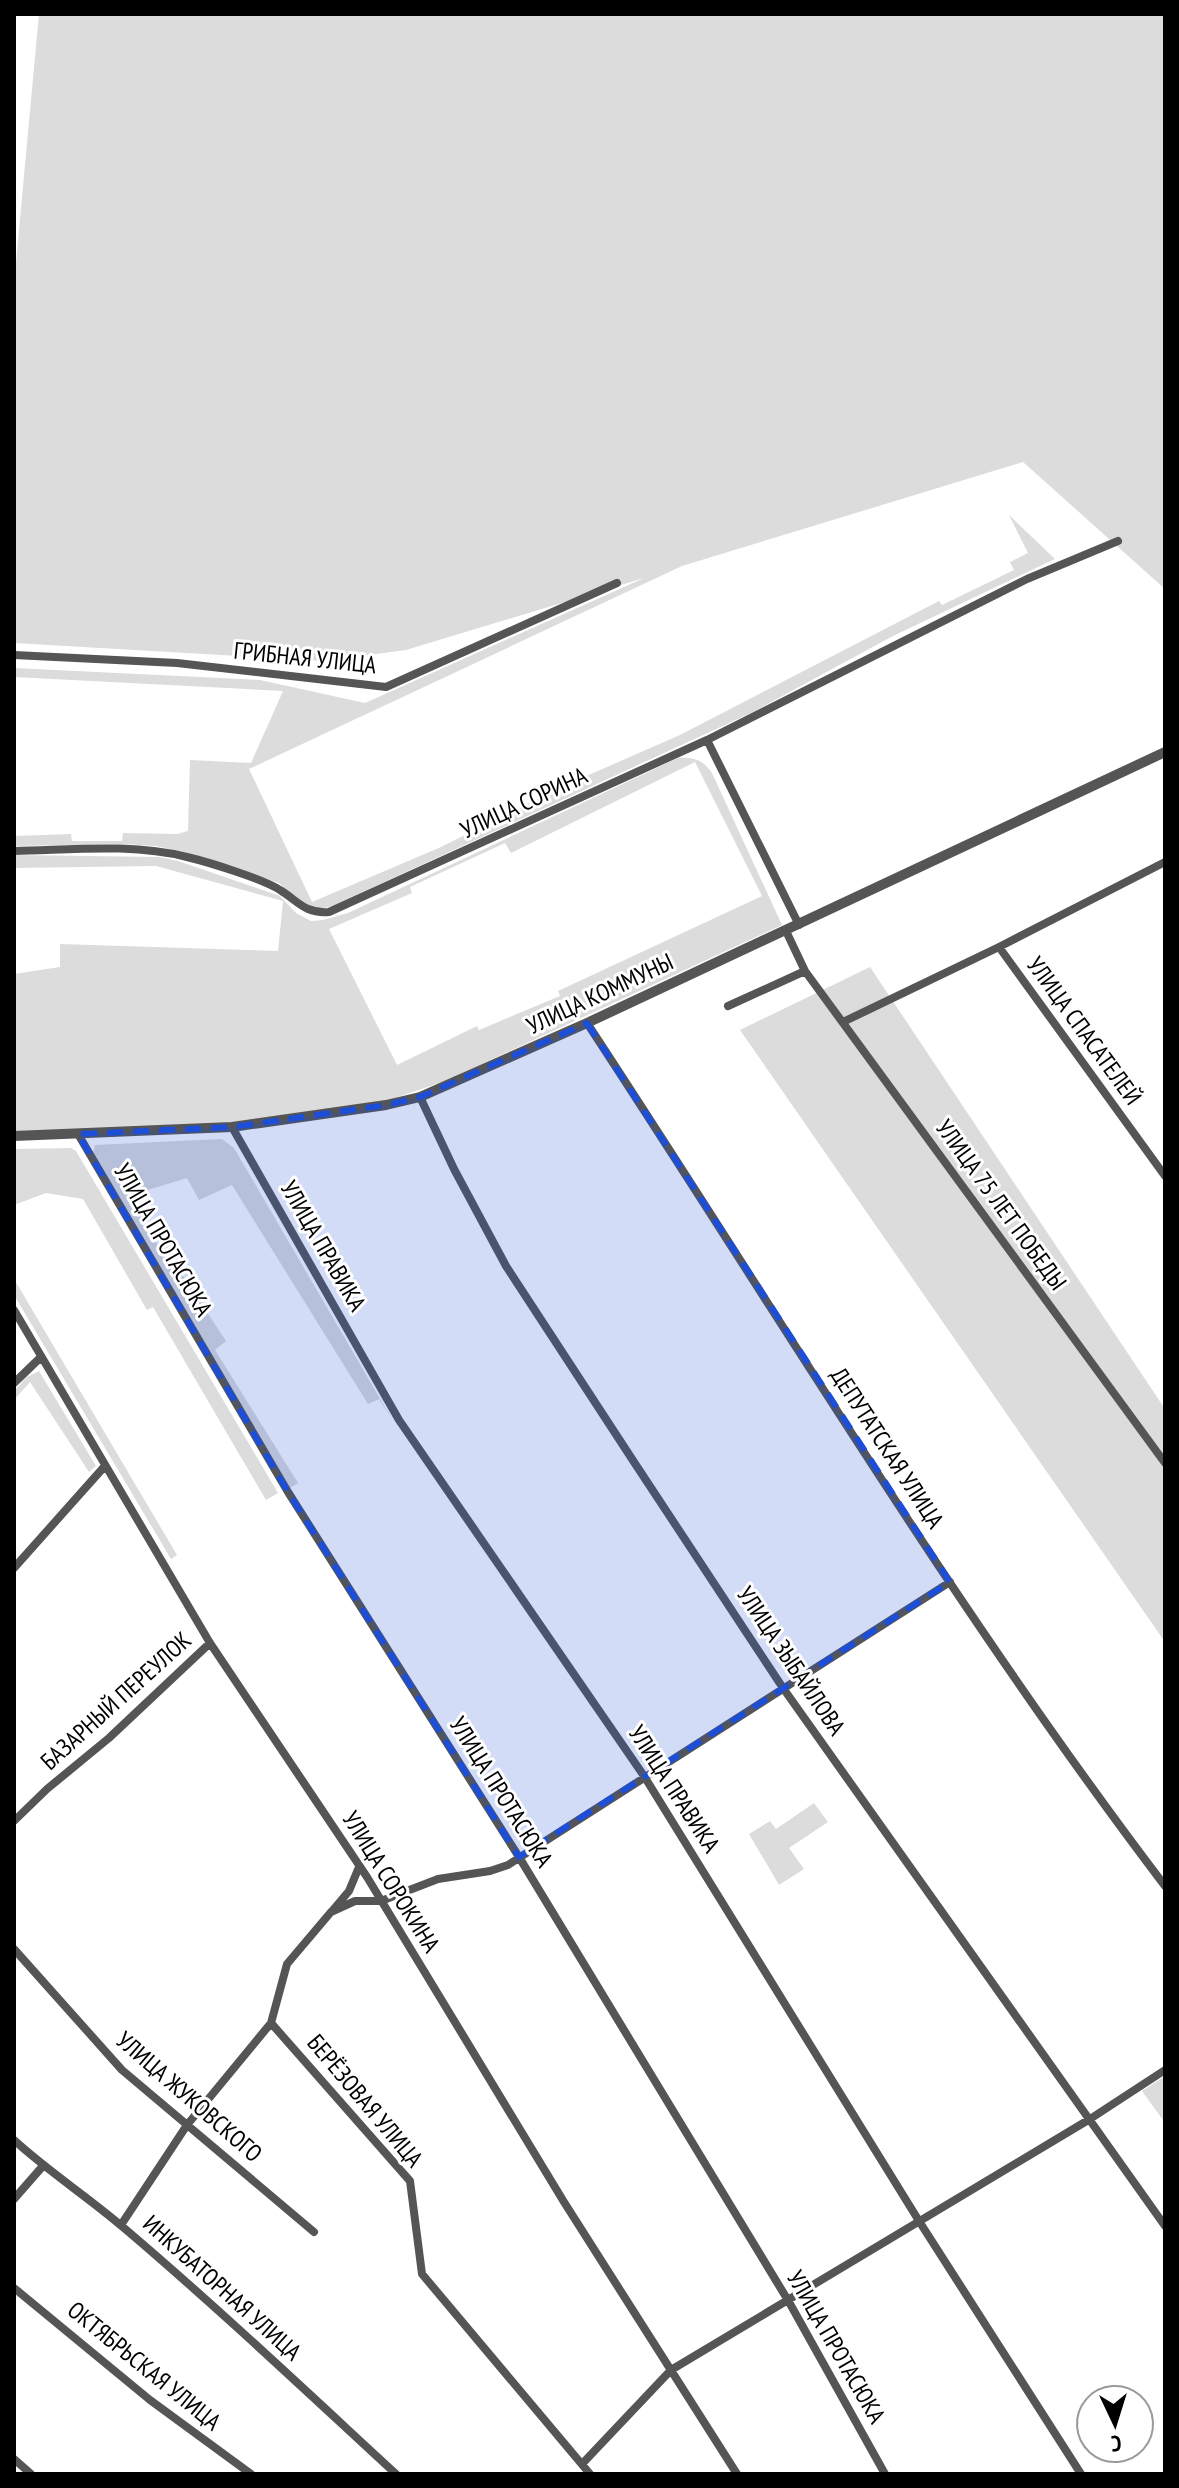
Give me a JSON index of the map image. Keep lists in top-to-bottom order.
{
  "streets": {
    "street": [
      "ГРИБНАЯ УЛИЦА",
      "УЛИЦА СОРИНА",
      "УЛИЦА КОММУНЫ",
      "УЛИЦА СПАСАТЕЛЕЙ",
      "УЛИЦА 75 ЛЕТ ПОБЕДЫ",
      "УЛИЦА ПРОТАСЮКА",
      "УЛИЦА ПРАВИКА",
      "ДЕПУТАТСКАЯ УЛИЦА",
      "УЛИЦА ЗЫБАЙЛОВА",
      "БАЗАРНЫЙ ПЕРЕУЛОК",
      "УЛИЦА СОРОКИНА",
      "УЛИЦА ЖУКОВСКОГО",
      "БЕРЁЗОВАЯ УЛИЦА",
      "ИНКУБАТОРНАЯ УЛИЦА",
      "ОКТЯБРЬСКАЯ УЛИЦА"
    ]
  },
  "crossings": [
    ["УЛИЦА КОММУНЫ", "УЛИЦА 75 ЛЕТ ПОБЕДЫ"],
    ["УЛИЦА КОММУНЫ", "УЛИЦА ПРОТАСЮКА"],
    ["УЛИЦА КОММУНЫ", "УЛИЦА ПРАВИКА"],
    ["УЛИЦА КОММУНЫ", "ДЕПУТАТСКАЯ УЛИЦА"],
    ["УЛИЦА КОММУНЫ", "УЛИЦА ЗЫБАЙЛОВА"],
    ["БАЗАРНЫЙ ПЕРЕУЛОК", "УЛИЦА СОРОКИНА"]
  ],
  "north": "bottom"
}
